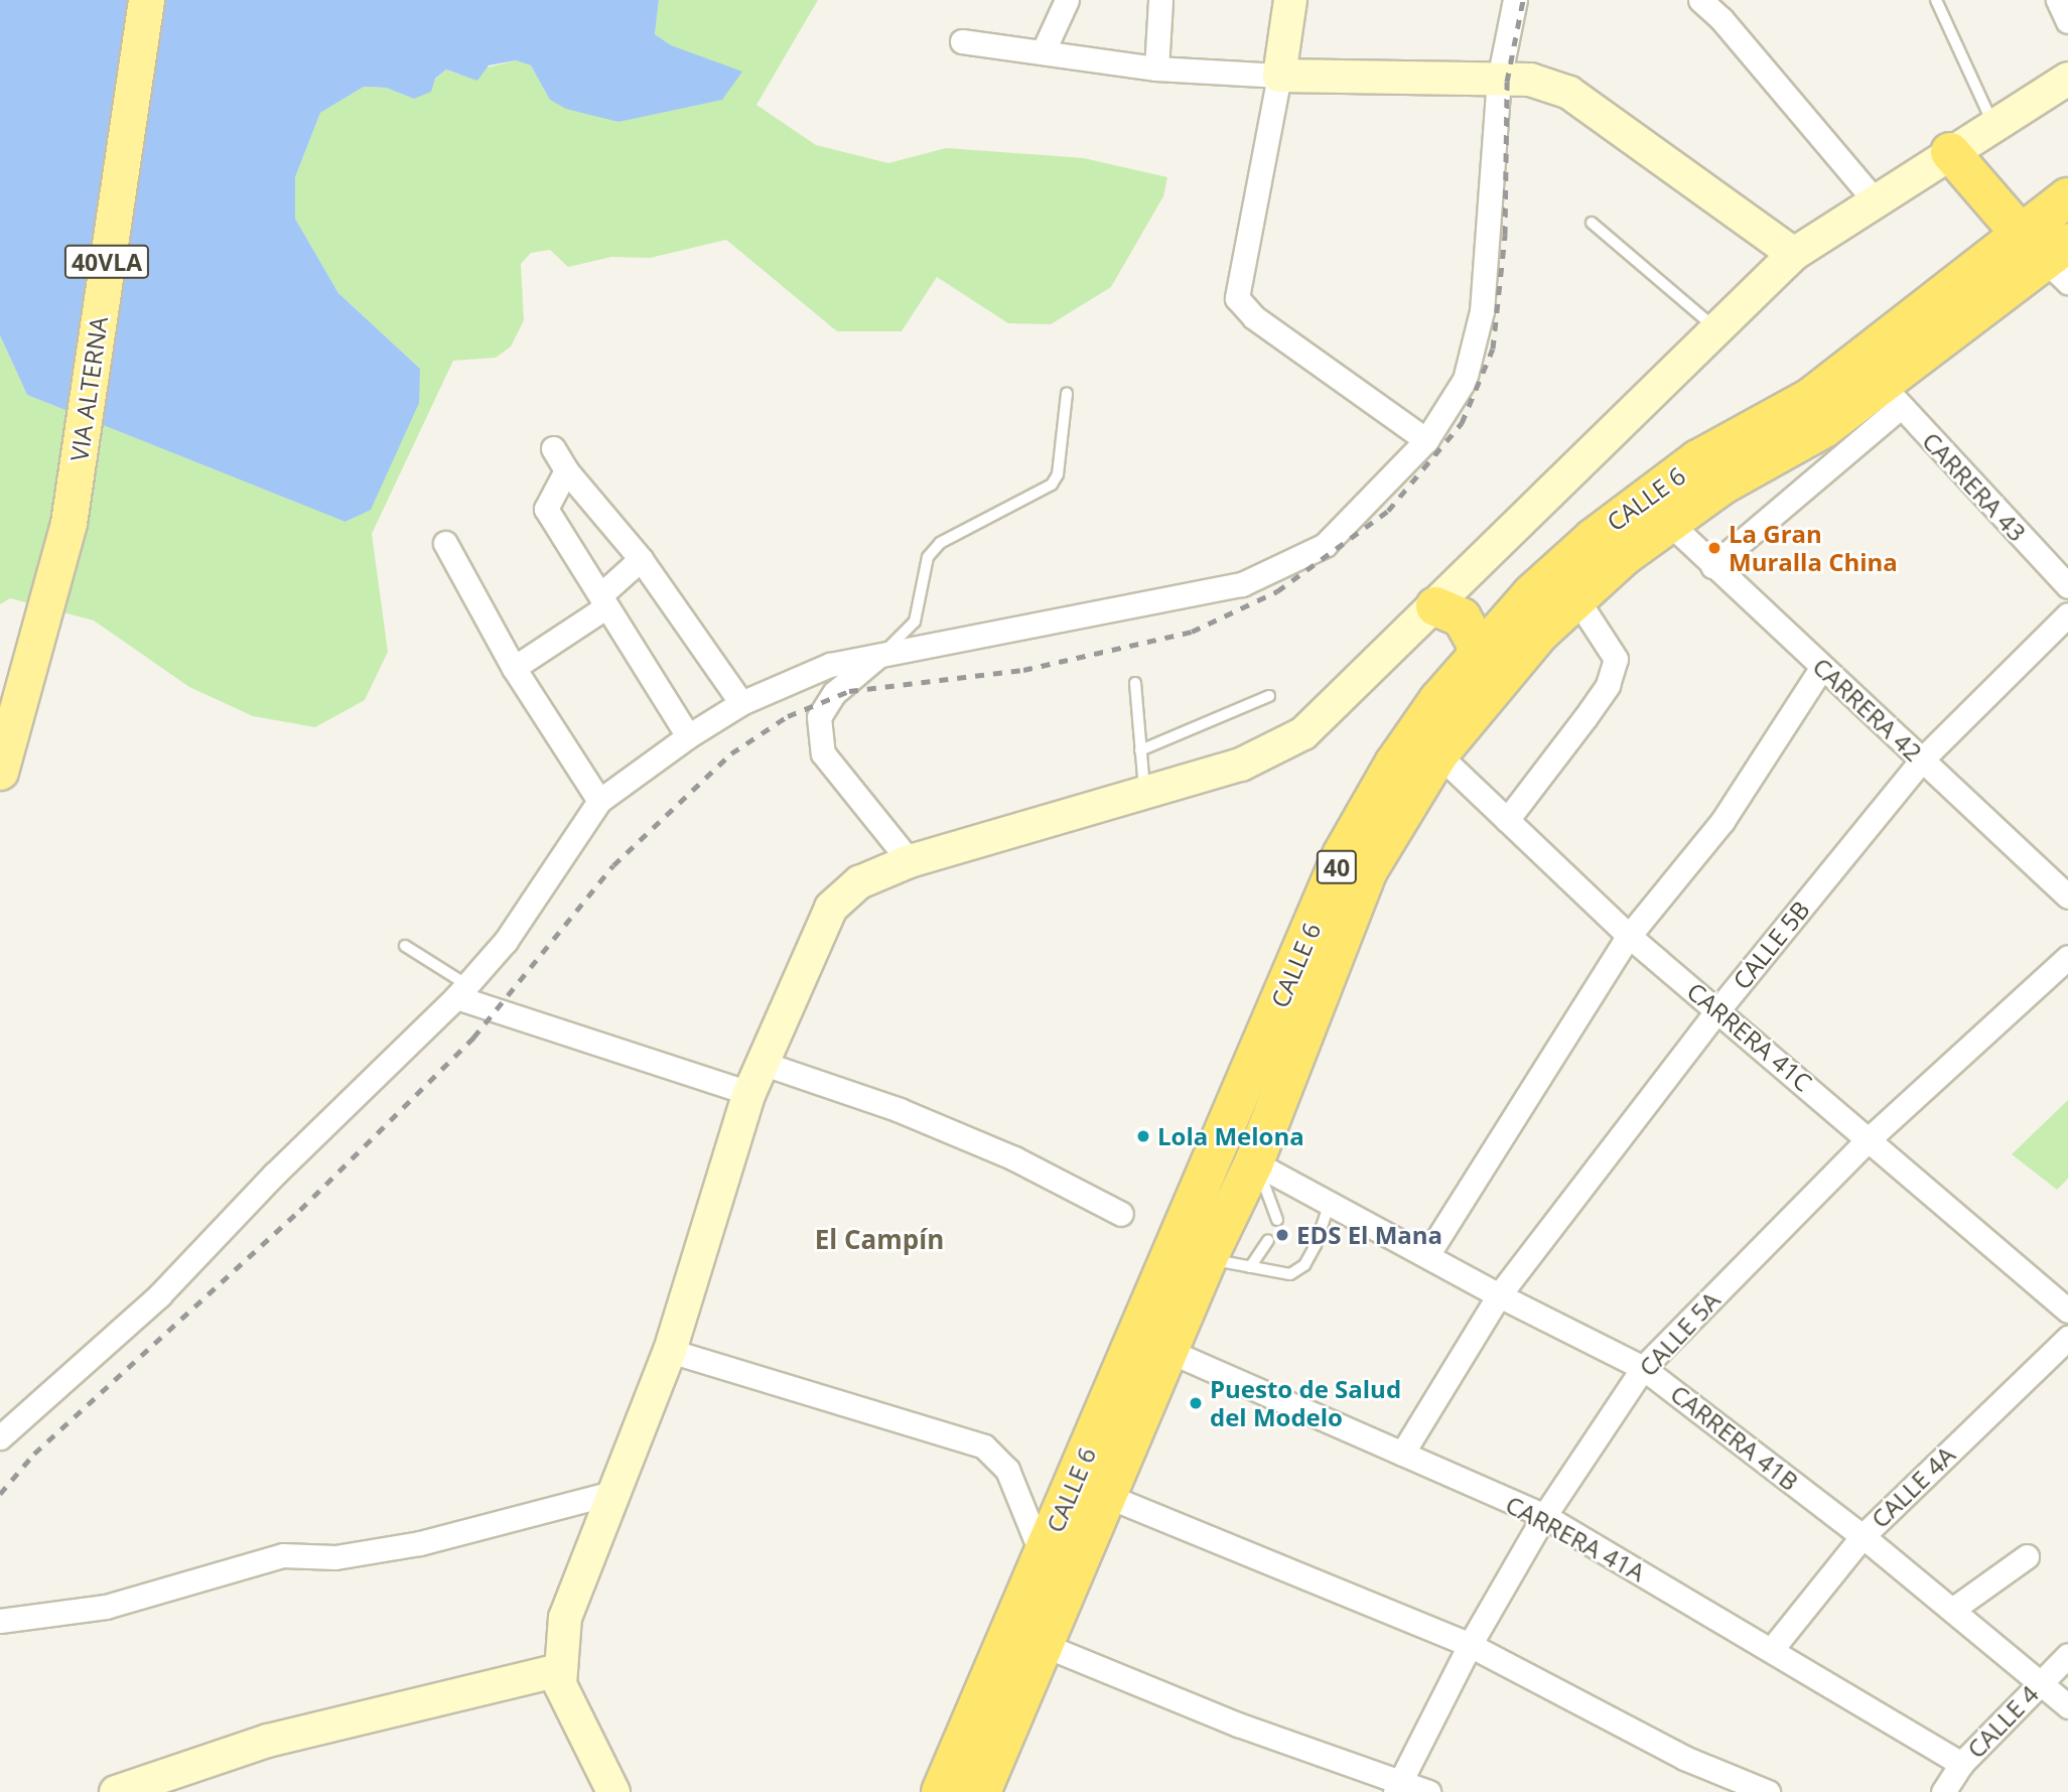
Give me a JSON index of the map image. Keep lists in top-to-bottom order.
{
  "streets": {
    "highway": ["CALLE 6", "40"],
    "main road": ["40VLA", "VIA ALTERNA"],
    "street": [
      "CARRERA 43",
      "CARRERA 42",
      "CALLE 5B",
      "CARRERA 41C",
      "CALLE 5A",
      "CARRERA 41B",
      "CALLE 4A",
      "CARRERA 41A",
      "CALLE 4"
    ]
  },
  "crossings": [
    ["CARRERA 43", "CALLE 6"],
    ["CALLE 6", "CARRERA 42"],
    ["CALLE 6", "CARRERA 41C"],
    ["CALLE 6", "CARRERA 41B"],
    ["CALLE 6", "CARRERA 41A"],
    ["CARRERA 42", "CALLE 5B"],
    ["CALLE 5B", "CARRERA 41C"],
    ["CALLE 5B", "CARRERA 41B"],
    ["CALLE 5B", "CARRERA 41A"],
    ["CARRERA 41C", "CALLE 5A"],
    ["CALLE 5A", "CARRERA 41B"],
    ["CALLE 5A", "CARRERA 41A"],
    ["CARRERA 41B", "CALLE 4A"],
    ["CARRERA 41B", "CALLE 4"],
    ["CALLE 4A", "CARRERA 41A"],
    ["CARRERA 41A", "CALLE 4"]
  ],
  "districts": ["El Campín"],
  "places": [
    "La Gran Muralla China",
    "Lola Melona",
    "EDS El Mana",
    "Puesto de Salud del Modelo"
  ]
}
